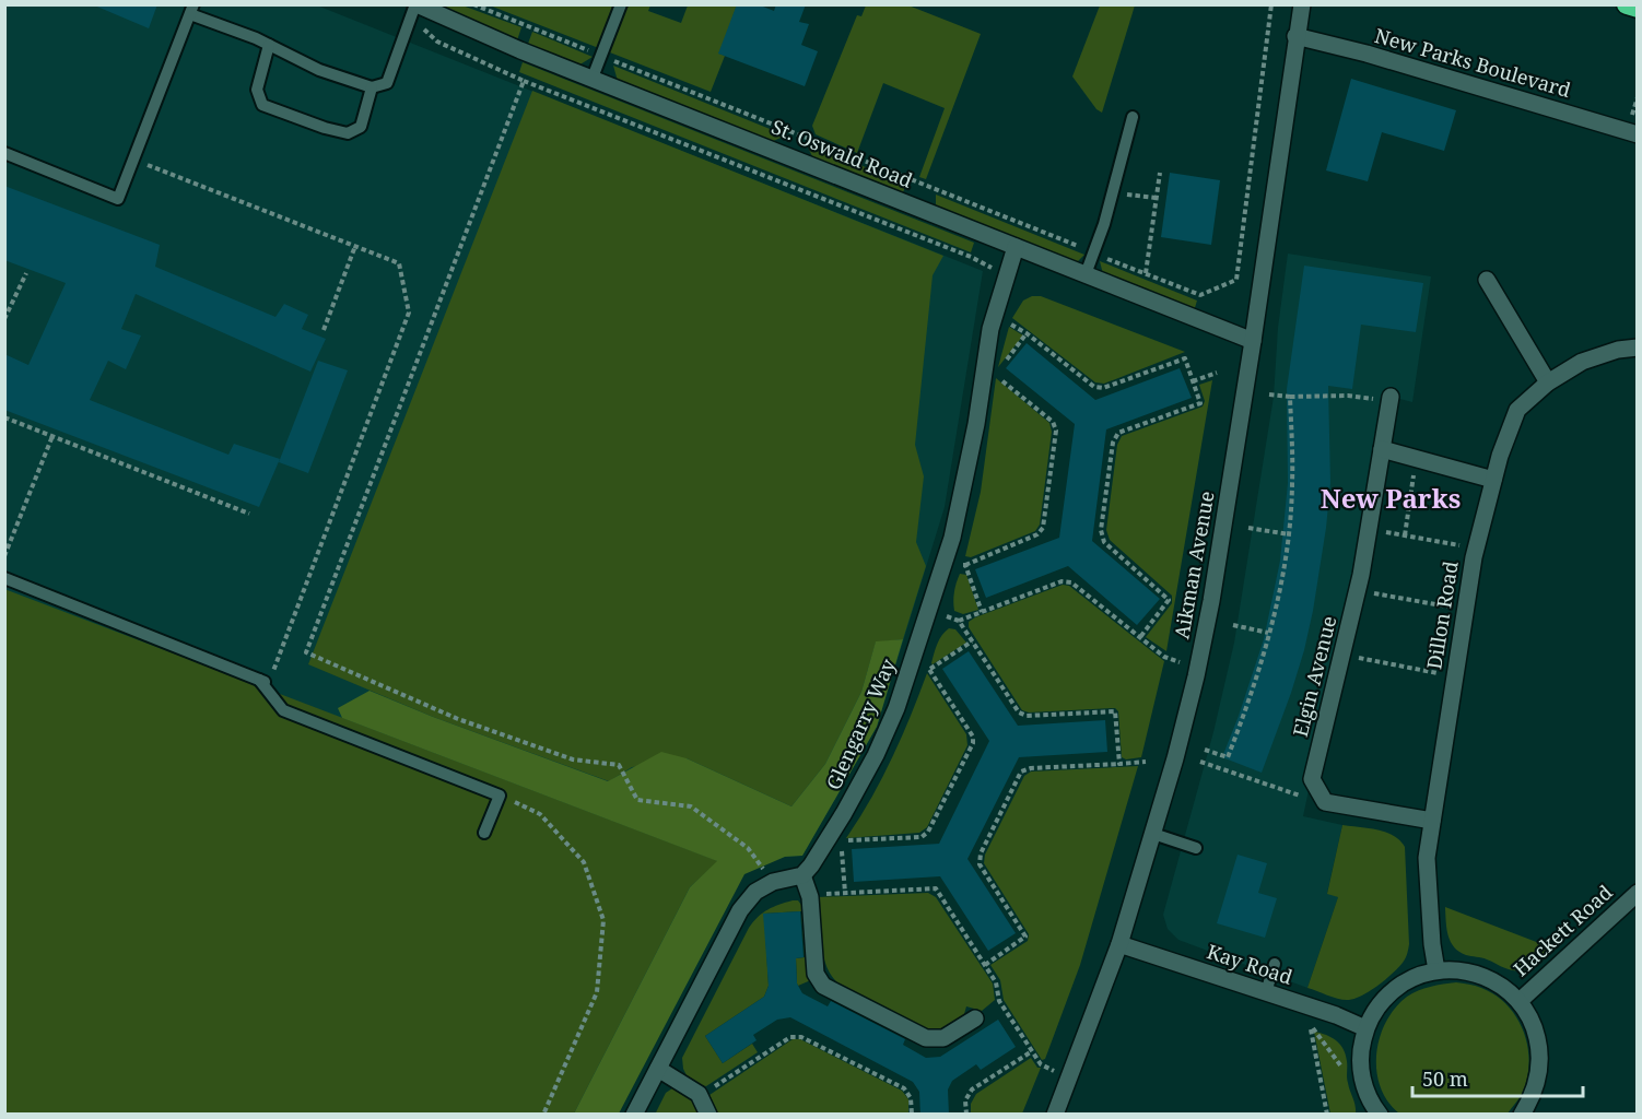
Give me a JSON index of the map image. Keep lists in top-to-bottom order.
{
  "streets": {
    "street": [
      "New Parks Boulevard",
      "St. Oswald Road",
      "Aikman Avenue",
      "Dillon Road",
      "Elgin Avenue",
      "Glengarry Way",
      "Hackett Road",
      "Kay Road"
    ]
  },
  "crossings": [
    ["New Parks Boulevard", "Aikman Avenue"],
    ["St. Oswald Road", "Aikman Avenue"],
    ["St. Oswald Road", "Glengarry Way"],
    ["Aikman Avenue", "Kay Road"]
  ],
  "districts": ["New Parks"],
  "scale_bar": "50 m"
}
